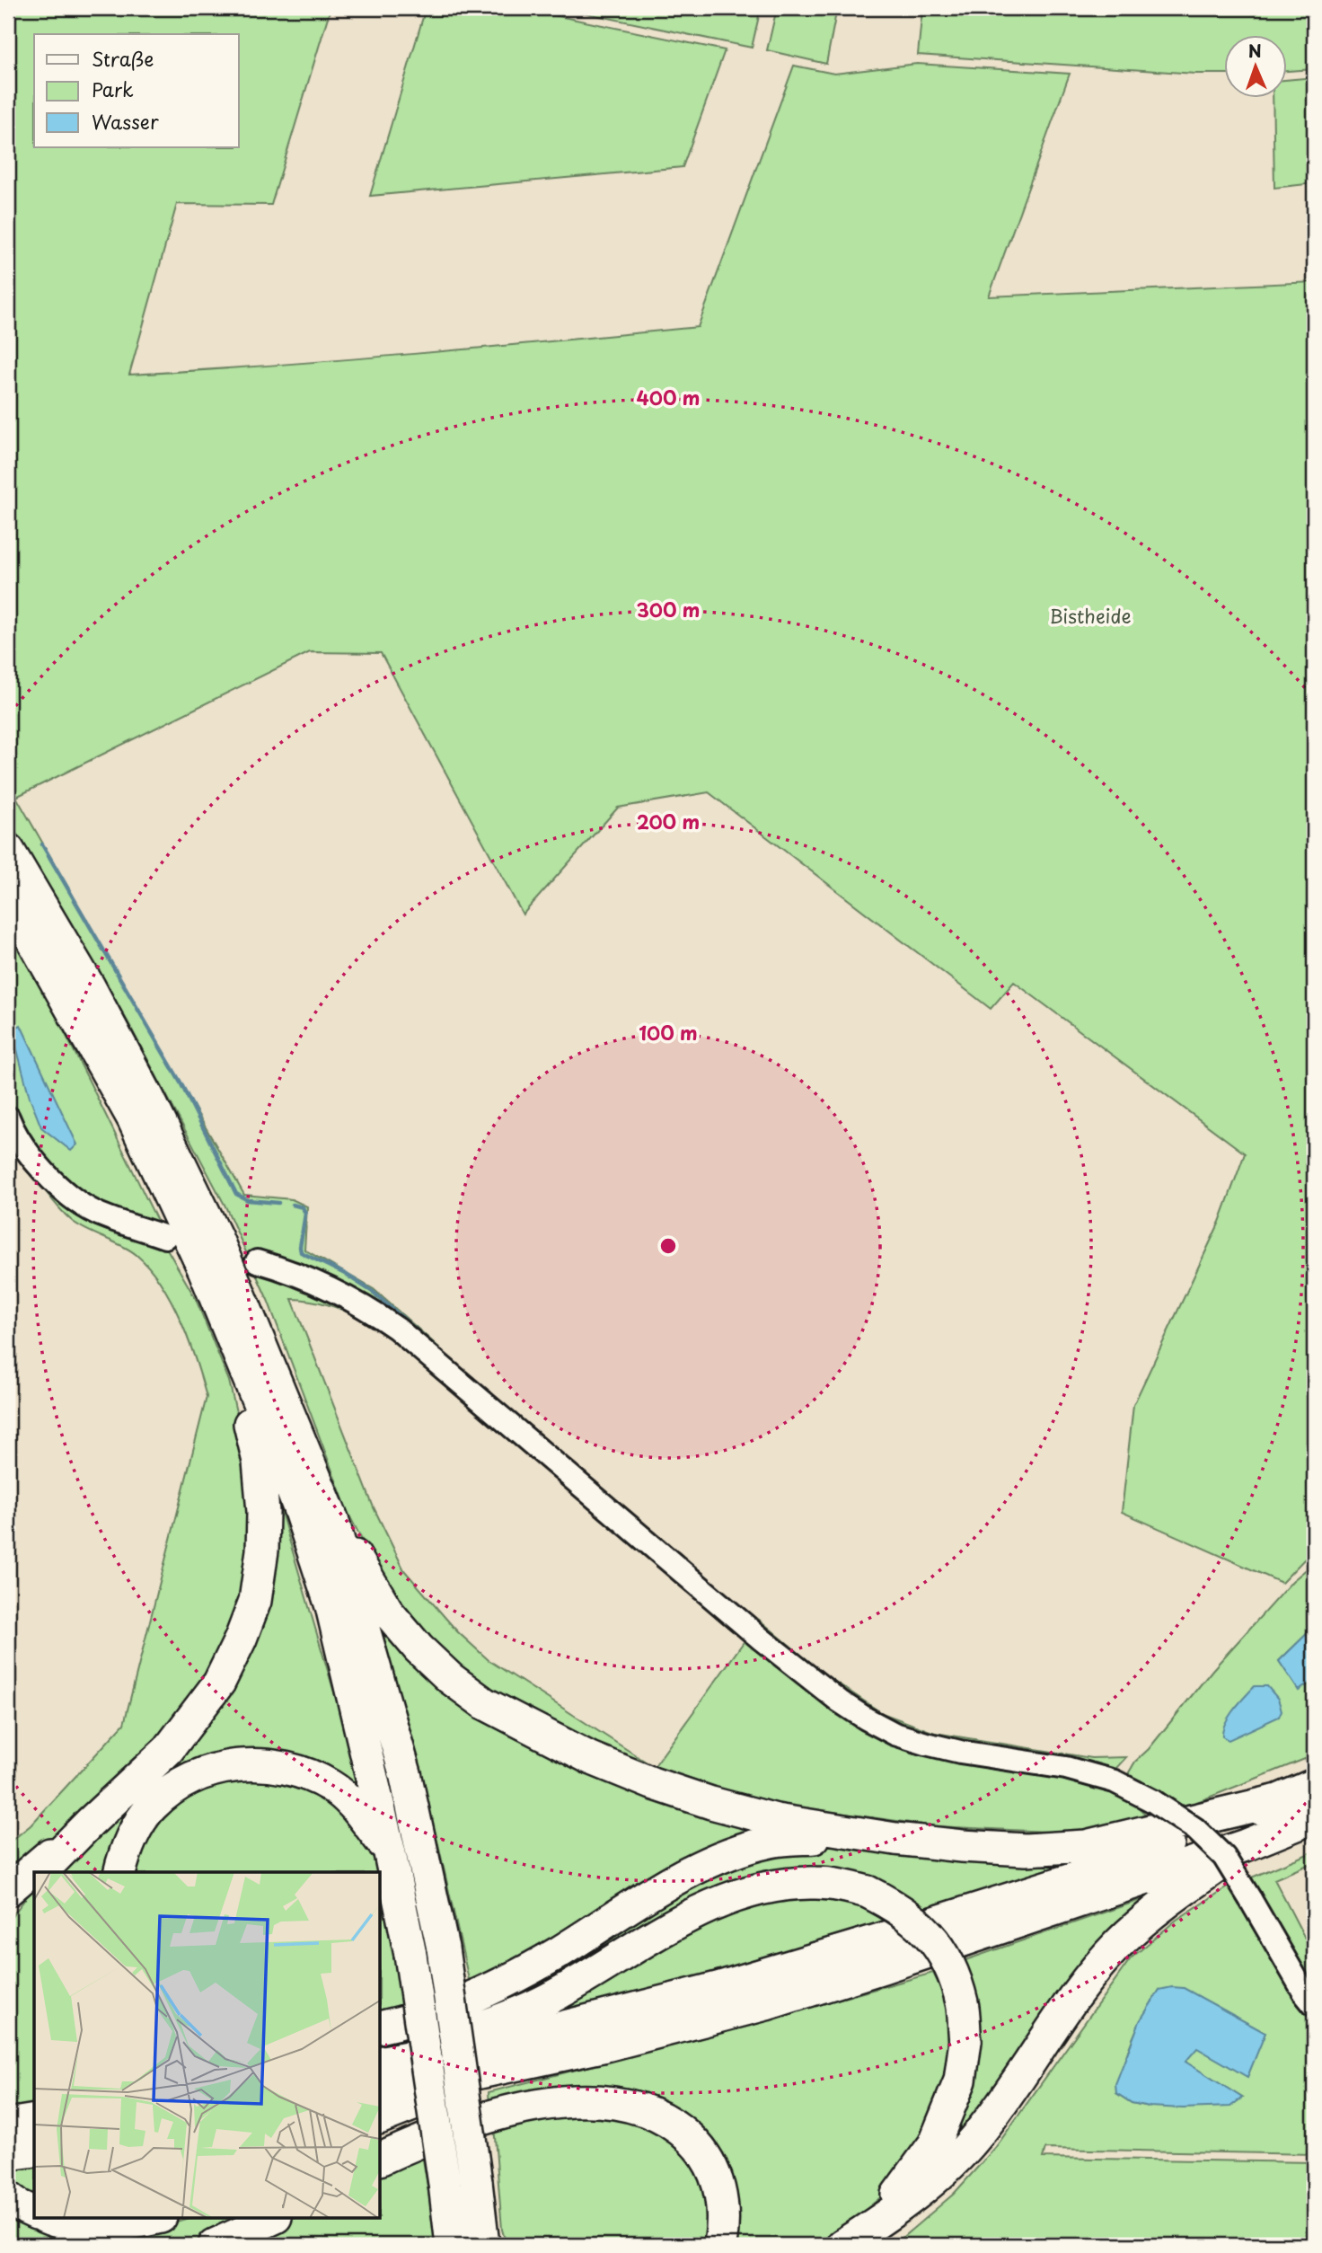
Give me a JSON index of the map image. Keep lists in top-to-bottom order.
{
  "parks": ["Bistheide"],
  "legend": ["Straße", "Park", "Wasser"],
  "north": "top",
  "rings": [
    "400 m",
    "300 m",
    "200 m",
    "100 m"
  ]
}
